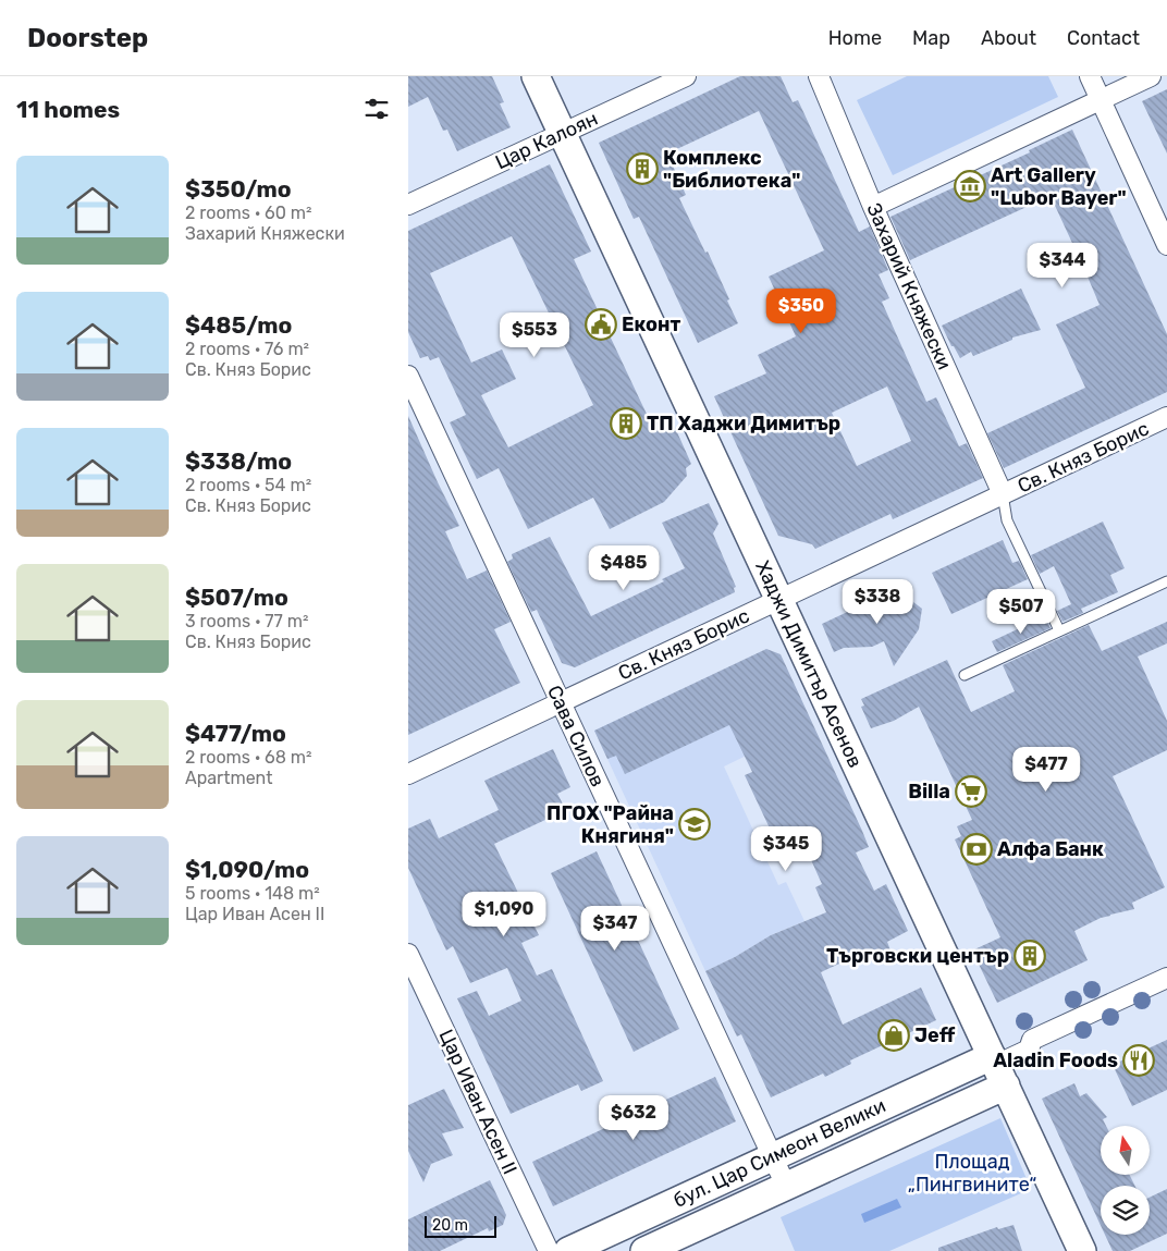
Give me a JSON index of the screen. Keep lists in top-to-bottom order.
{
  "streets": {
    "street": [
      "Цар Калоян",
      "Захарий Княжески",
      "Св. Княз Борис",
      "Хаджи Димитър Асенов",
      "Сава Силов",
      "Цар Иван Асен II",
      "бул. Цар Симеон Велики"
    ]
  },
  "crossings": [
    ["Цар Калоян", "Хаджи Димитър Асенов"],
    ["Захарий Княжески", "Св. Княз Борис"],
    ["Св. Княз Борис", "Хаджи Димитър Асенов"],
    ["Св. Княз Борис", "Сава Силов"],
    ["Хаджи Димитър Асенов", "бул. Цар Симеон Велики"],
    ["Сава Силов", "бул. Цар Симеон Велики"]
  ],
  "parks": ["Площад „Пингвините“"],
  "places": {
    "building": ["Комплекс \"Библиотека\"", "ТП Хаджи Димитър", "Търговски център"],
    "museum": ["Art Gallery \"Lubor Bayer\""],
    "public building": ["Еконт"],
    "supermarket": ["Billa"],
    "school or university": ["ПГОХ \"Райна Княгиня\""],
    "bank": ["Алфа Банк"],
    "shop": ["Jeff"],
    "restaurant": ["Aladin Foods"]
  },
  "scale_bar": "20 m",
  "north": "top",
  "page": {
    "header": "Doorstep",
    "nav": [
      "Home",
      "Map",
      "About",
      "Contact"
    ],
    "heading": "11 homes",
    "list": [
      {
        "name": "$350/mo",
        "note": "2 rooms · 60 m² · Захарий Княжески"
      },
      {
        "name": "$485/mo",
        "note": "2 rooms · 76 m² · Св. Княз Борис"
      },
      {
        "name": "$338/mo",
        "note": "2 rooms · 54 m² · Св. Княз Борис"
      },
      {
        "name": "$507/mo",
        "note": "3 rooms · 77 m² · Св. Княз Борис"
      },
      {
        "name": "$477/mo",
        "note": "2 rooms · 68 m² · Apartment"
      },
      {
        "name": "$1,090/mo",
        "note": "5 rooms · 148 m² · Цар Иван Асен II"
      }
    ],
    "price": [
      "$344",
      "$350",
      "$553",
      "$485",
      "$338",
      "$507",
      "$477",
      "$345",
      "$1,090",
      "$347",
      "$632"
    ],
    "scale": "20 m"
  }
}
